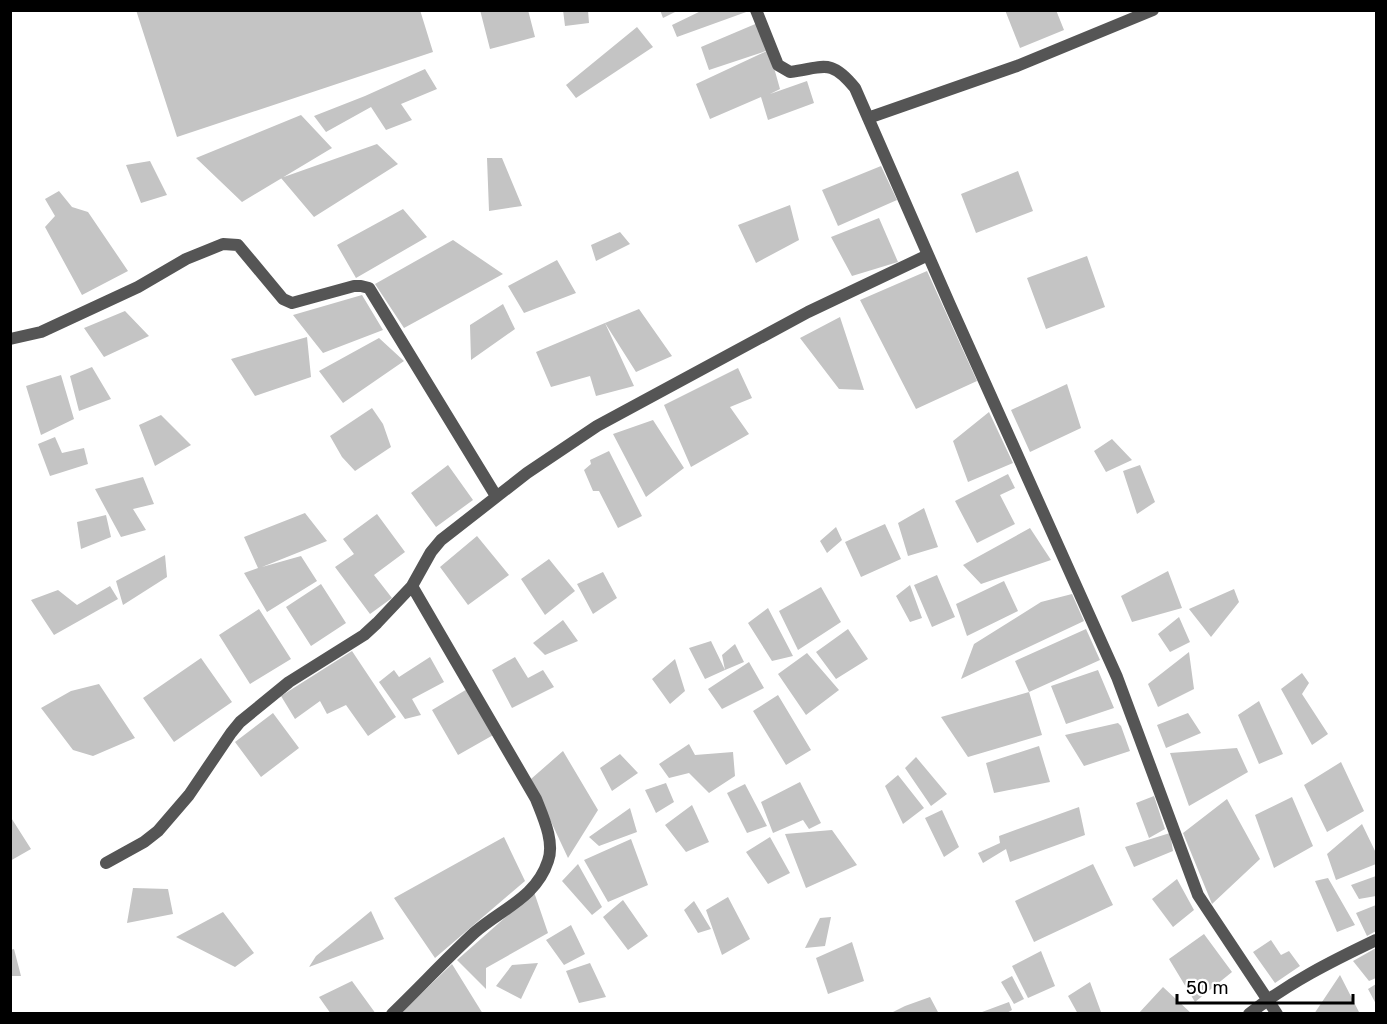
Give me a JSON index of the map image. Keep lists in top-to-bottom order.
{
  "scale_bar": "50 m"
}
